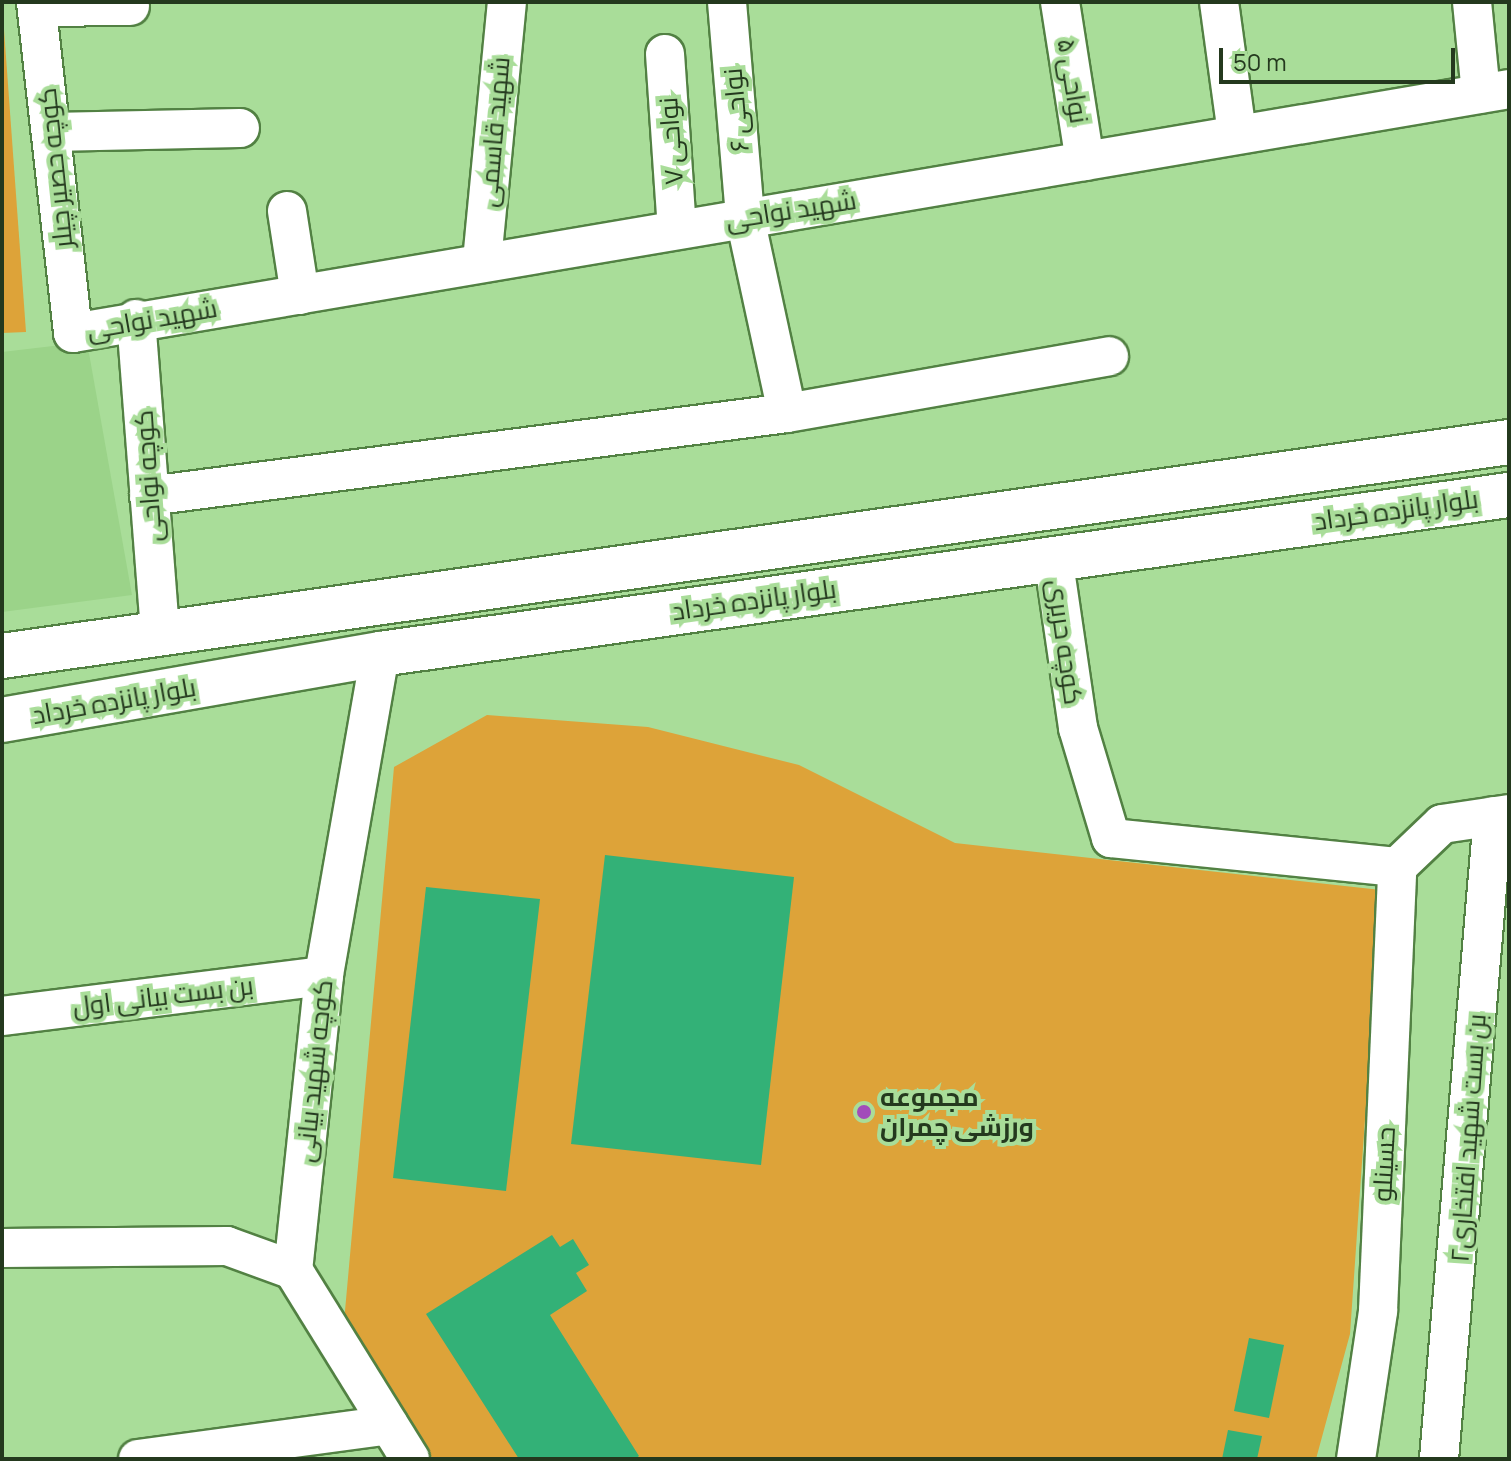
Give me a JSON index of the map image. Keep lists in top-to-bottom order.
{
  "streets": {
    "main road": ["بلوار پانزده خرداد"],
    "street": [
      "نواحی ۵",
      "نواحی ۶",
      "شهید قاسمی",
      "نواحی ۷",
      "کوچه حصیر چیلر",
      "شهید نواحی",
      "کوچه نواحی",
      "کوچه حریری",
      "بن بست بیانی اول",
      "کوچه شهید بیانی",
      "بن بست شهید افتخاری۲",
      "حسینلو"
    ]
  },
  "crossings": [
    ["نواحی ۵", "شهید نواحی"],
    ["نواحی ۶", "شهید نواحی"],
    ["شهید قاسمی", "شهید نواحی"],
    ["نواحی ۷", "شهید نواحی"],
    ["کوچه حصیر چیلر", "شهید نواحی"],
    ["شهید نواحی", "کوچه نواحی"],
    ["کوچه نواحی", "بلوار پانزده خرداد"],
    ["بلوار پانزده خرداد", "کوچه حریری"],
    ["بلوار پانزده خرداد", "کوچه شهید بیانی"],
    ["کوچه حریری", "حسینلو"],
    ["بن بست بیانی اول", "کوچه شهید بیانی"]
  ],
  "places": ["مجموعه ورزشی چمران"],
  "scale_bar": "50 m"
}
